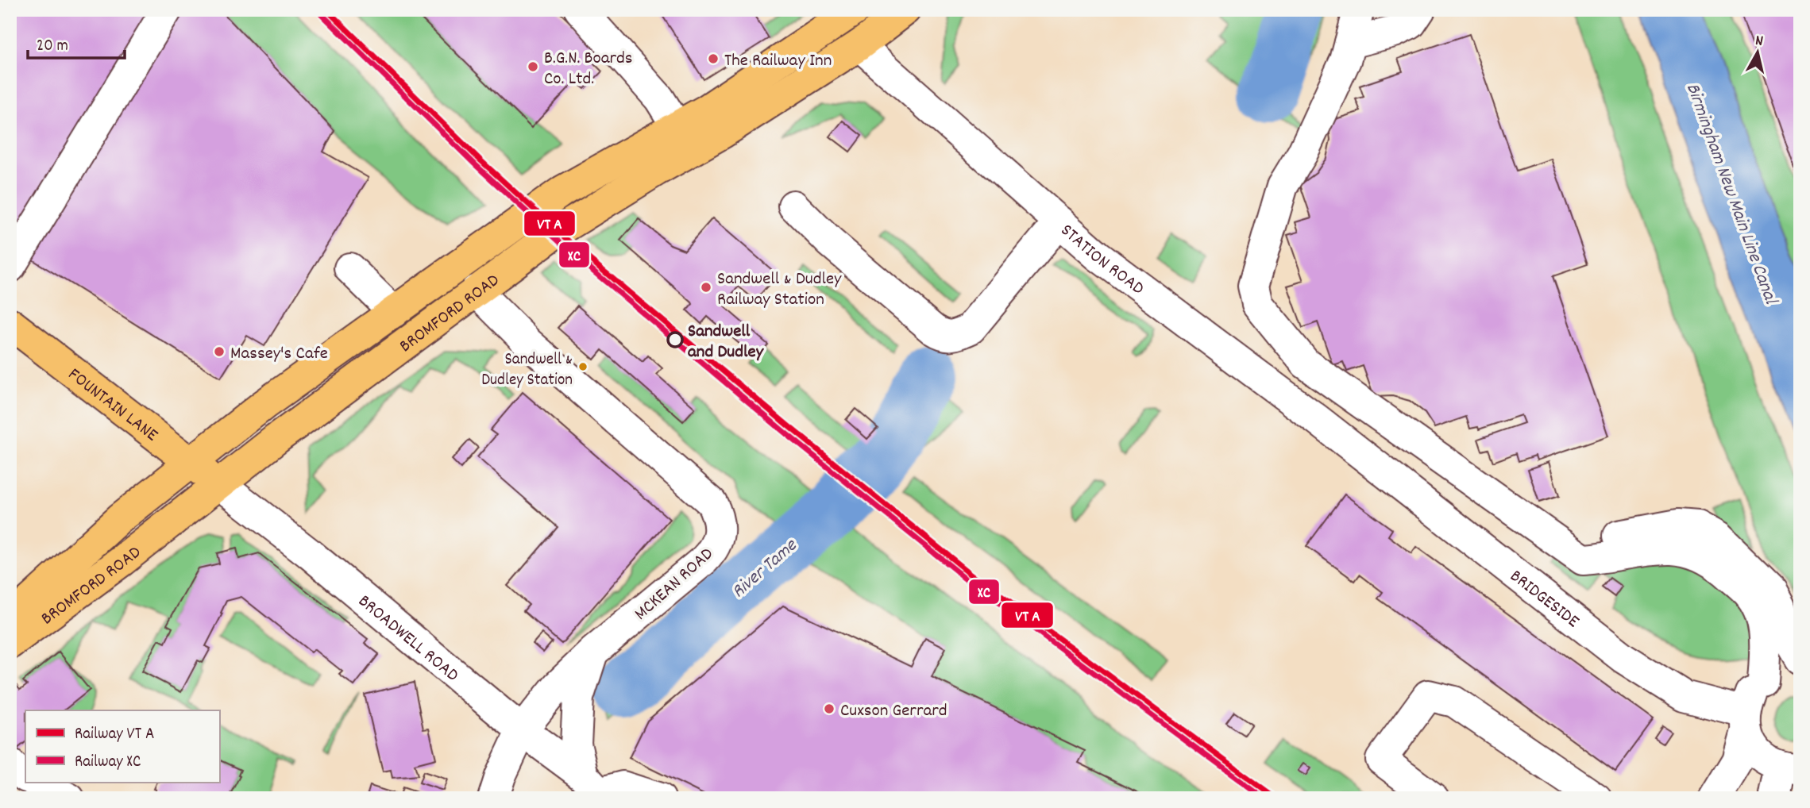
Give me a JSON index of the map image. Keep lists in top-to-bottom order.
{
  "streets": {
    "main road": ["BROMFORD ROAD", "FOUNTAIN LANE"],
    "street": [
      "STATION ROAD",
      "MCKEAN ROAD",
      "BRIDGESIDE",
      "BROADWELL ROAD"
    ]
  },
  "crossings": [
    ["STATION ROAD", "BROMFORD ROAD"],
    ["STATION ROAD", "BRIDGESIDE"],
    ["BROMFORD ROAD", "FOUNTAIN LANE"],
    ["BROMFORD ROAD", "MCKEAN ROAD"],
    ["BROMFORD ROAD", "BROADWELL ROAD"],
    ["FOUNTAIN LANE", "BROADWELL ROAD"],
    ["MCKEAN ROAD", "BROADWELL ROAD"]
  ],
  "water": ["Birmingham New Main Line Canal", "River Tame"],
  "places": [
    "The Railway Inn",
    "B.G.N. Boards Co. Ltd.",
    "Sandwell & Dudley Railway Station",
    "Sandwell and Dudley",
    "Massey's Cafe",
    "Sandwell & Dudley Station",
    "Cuxson Gerrard"
  ],
  "lines": ["rail line XC"],
  "legend": ["Railway VT A", "Railway XC"],
  "scale_bar": "20 m",
  "north": "top"
}
